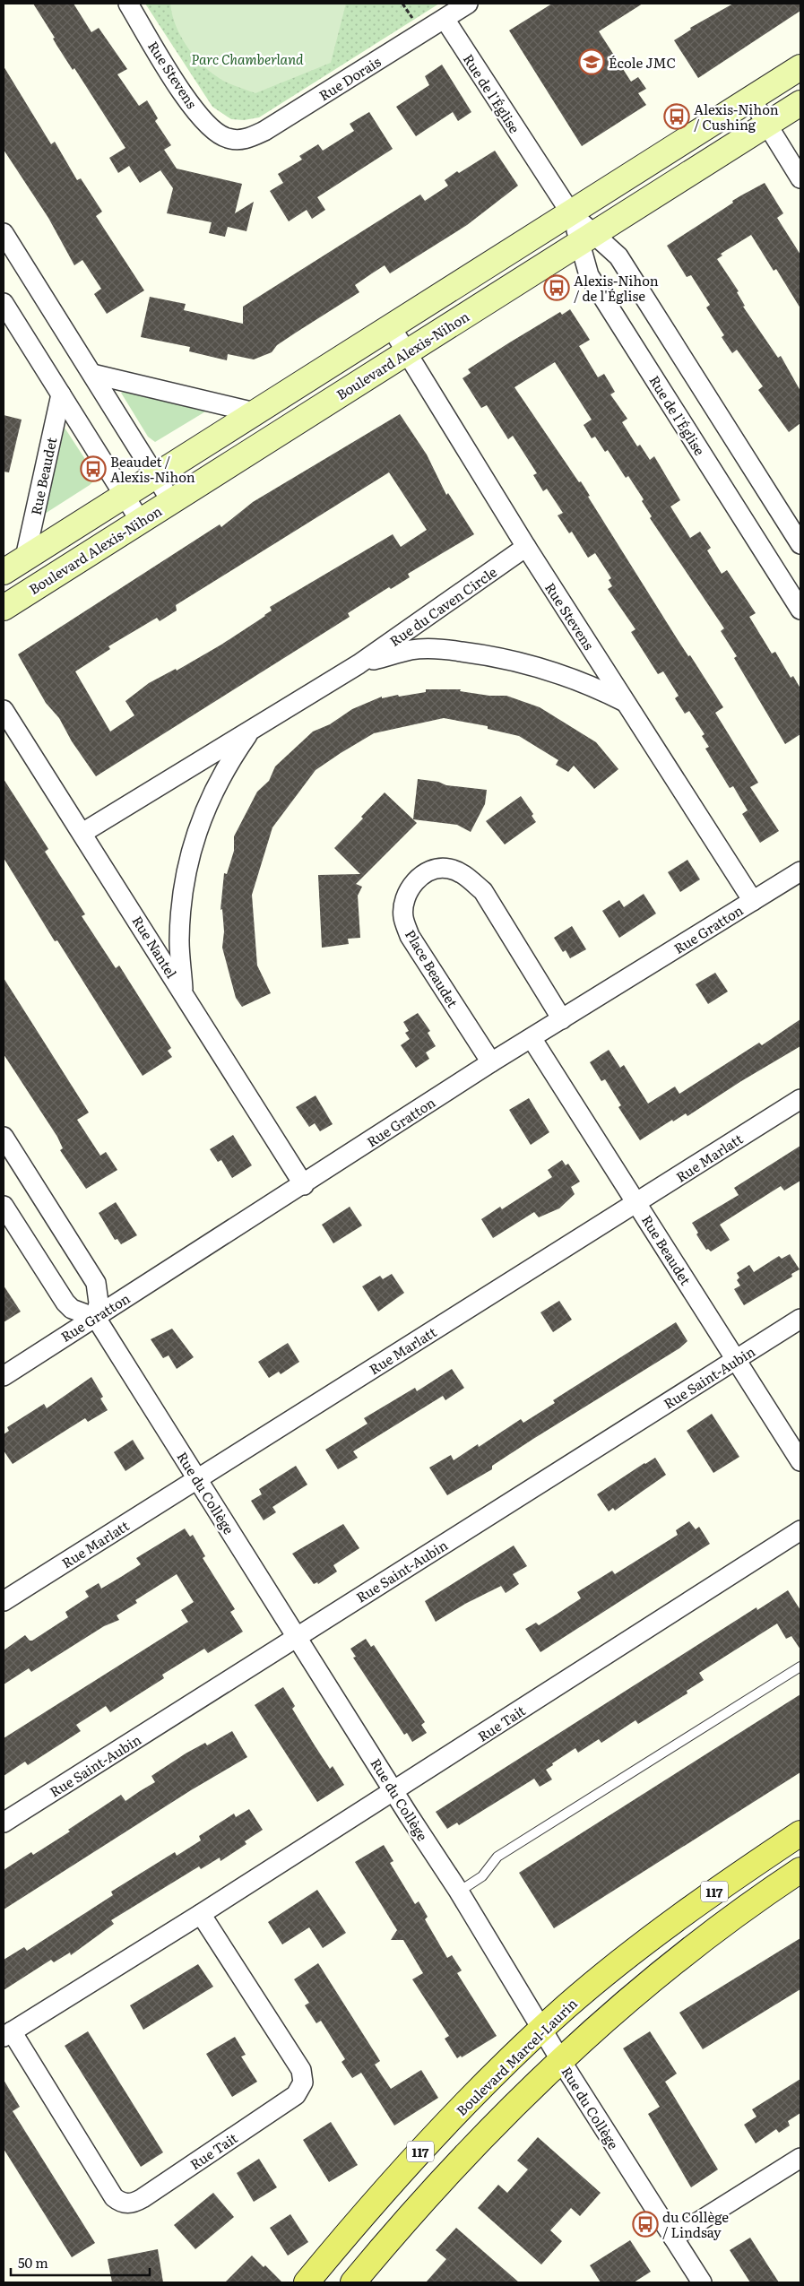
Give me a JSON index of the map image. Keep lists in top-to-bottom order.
{
  "streets": {
    "main road": ["117", "Boulevard Marcel-Laurin"],
    "street": [
      "Rue Stevens",
      "Rue Dorais",
      "Rue de l'Église",
      "Boulevard Alexis-Nihon",
      "Rue Beaudet",
      "Rue du Caven Circle",
      "Rue Gratton",
      "Rue Nantel",
      "Place Beaudet",
      "Rue Marlatt",
      "Rue Saint-Aubin",
      "Rue du Collège",
      "Rue Tait"
    ]
  },
  "crossings": [
    ["Rue Stevens", "Rue Dorais"],
    ["Rue Stevens", "Boulevard Alexis-Nihon"],
    ["Rue Stevens", "Rue du Caven Circle"],
    ["Rue Stevens", "Rue Gratton"],
    ["Rue Dorais", "Rue de l'Église"],
    ["Rue de l'Église", "Boulevard Alexis-Nihon"],
    ["Rue Beaudet", "Rue Gratton"],
    ["Rue Beaudet", "Rue Marlatt"],
    ["Rue Beaudet", "Rue Saint-Aubin"],
    ["Rue du Caven Circle", "Rue Nantel"],
    ["Rue Gratton", "Rue Nantel"],
    ["Rue Gratton", "Place Beaudet"],
    ["Rue Gratton", "Rue du Collège"],
    ["Rue Marlatt", "Rue du Collège"],
    ["Rue Saint-Aubin", "Rue du Collège"],
    ["Rue du Collège", "Rue Tait"],
    ["Rue du Collège", "117"],
    ["Rue du Collège", "Boulevard Marcel-Laurin"]
  ],
  "parks": ["Parc Chamberland"],
  "places": {
    "school or university": ["École JMC"],
    "bus stop": [
      "Alexis-Nihon / Cushing",
      "Alexis-Nihon / de l'Église",
      "Beaudet / Alexis-Nihon",
      "du Collège / Lindsay"
    ]
  },
  "scale_bar": "50 m"
}
